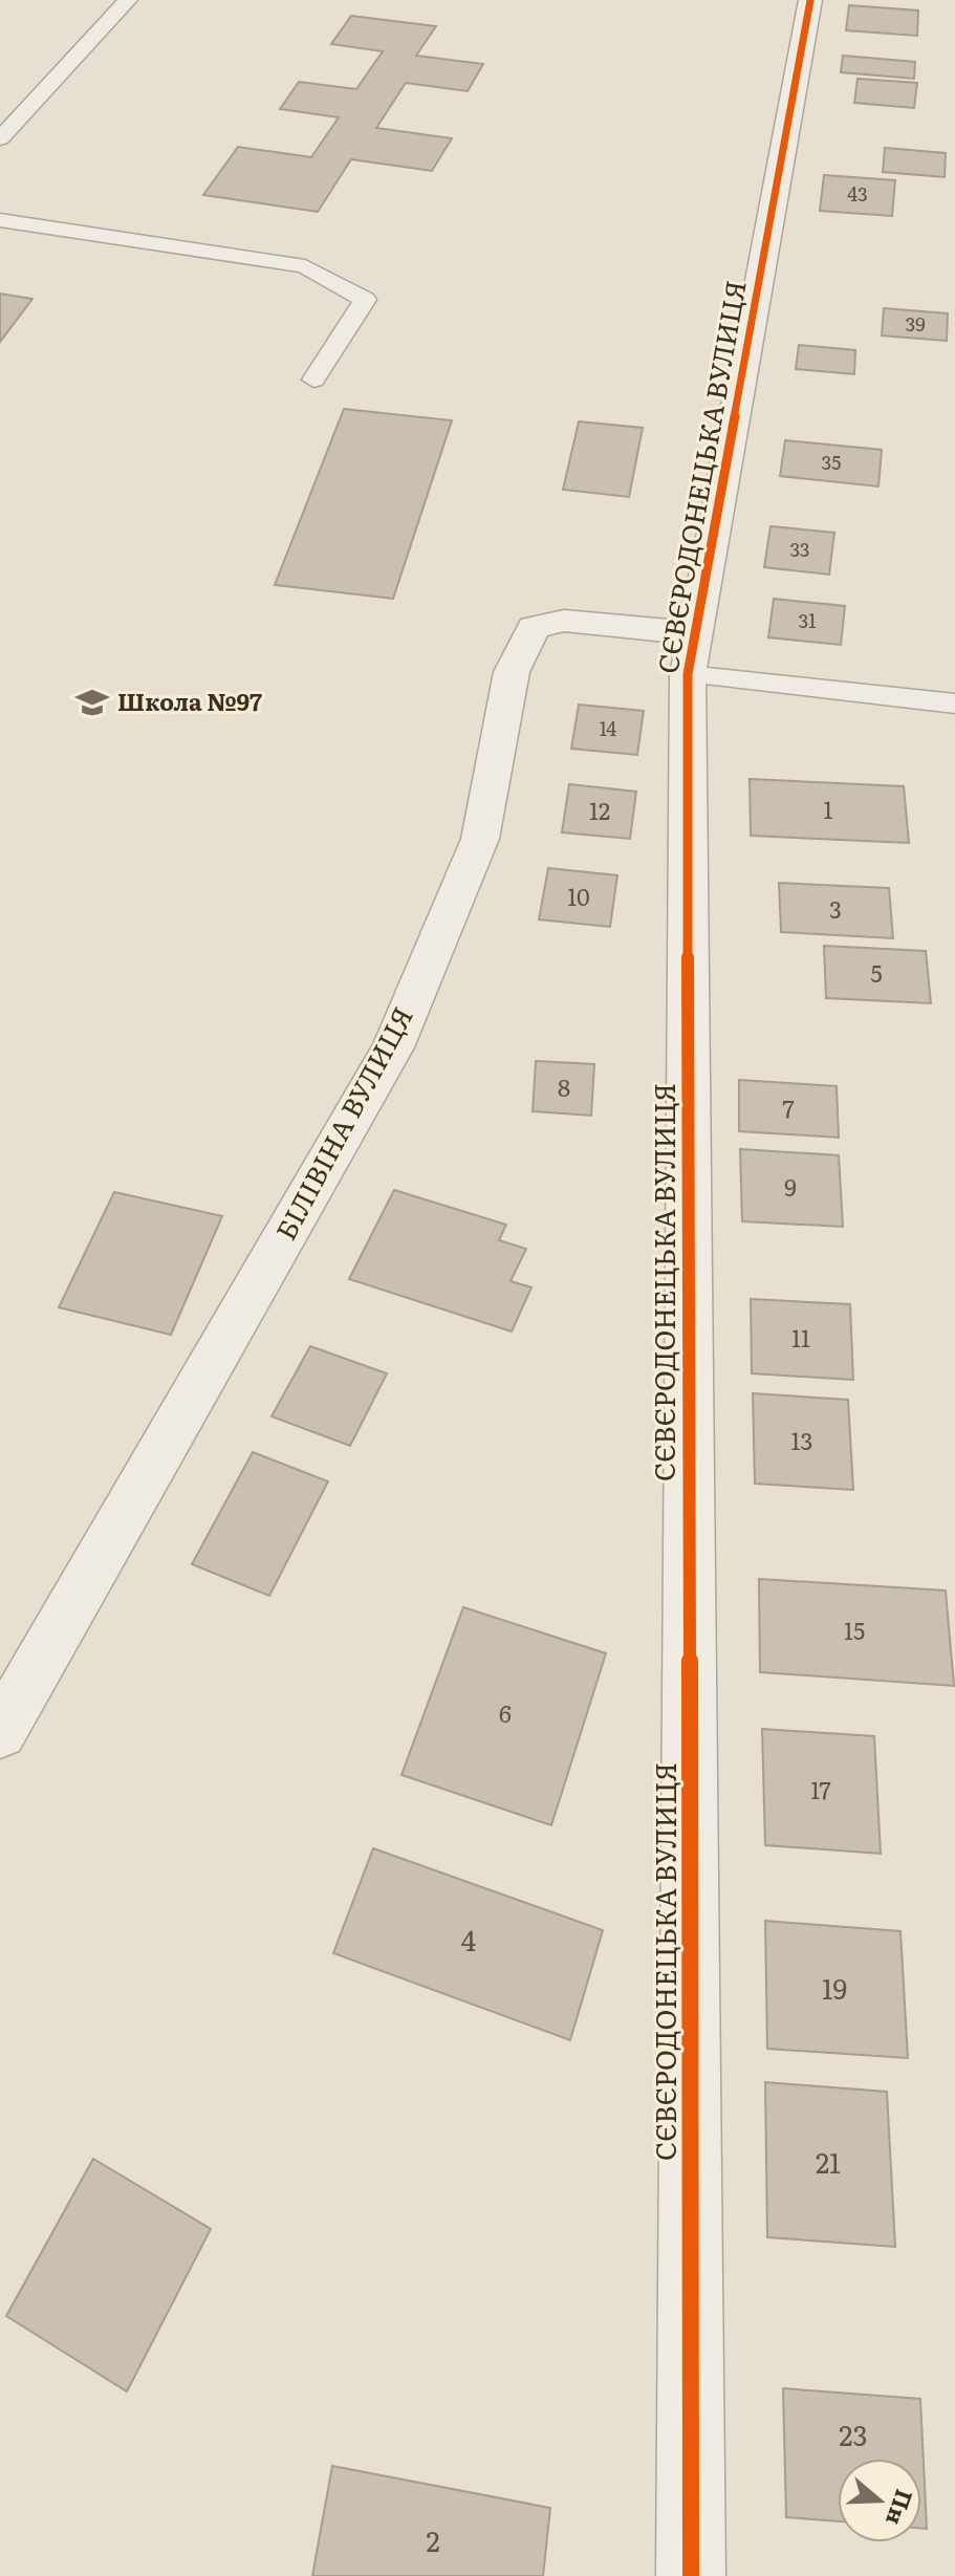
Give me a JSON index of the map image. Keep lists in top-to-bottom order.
{
  "streets": {
    "street": ["СЄВЄРОДОНЕЦЬКА ВУЛИЦЯ", "БІЛІВІНА ВУЛИЦЯ"]
  },
  "crossings": [
    ["СЄВЄРОДОНЕЦЬКА ВУЛИЦЯ", "БІЛІВІНА ВУЛИЦЯ"]
  ],
  "places": {
    "school or university": ["Школа №97"]
  },
  "house_numbers": [
    "43",
    "39",
    "35",
    "33",
    "31",
    "14",
    "1",
    "12",
    "10",
    "3",
    "5",
    "8",
    "7",
    "9",
    "11",
    "13",
    "15",
    "6",
    "17",
    "4",
    "19",
    "21",
    "23",
    "2"
  ],
  "north": "right"
}
